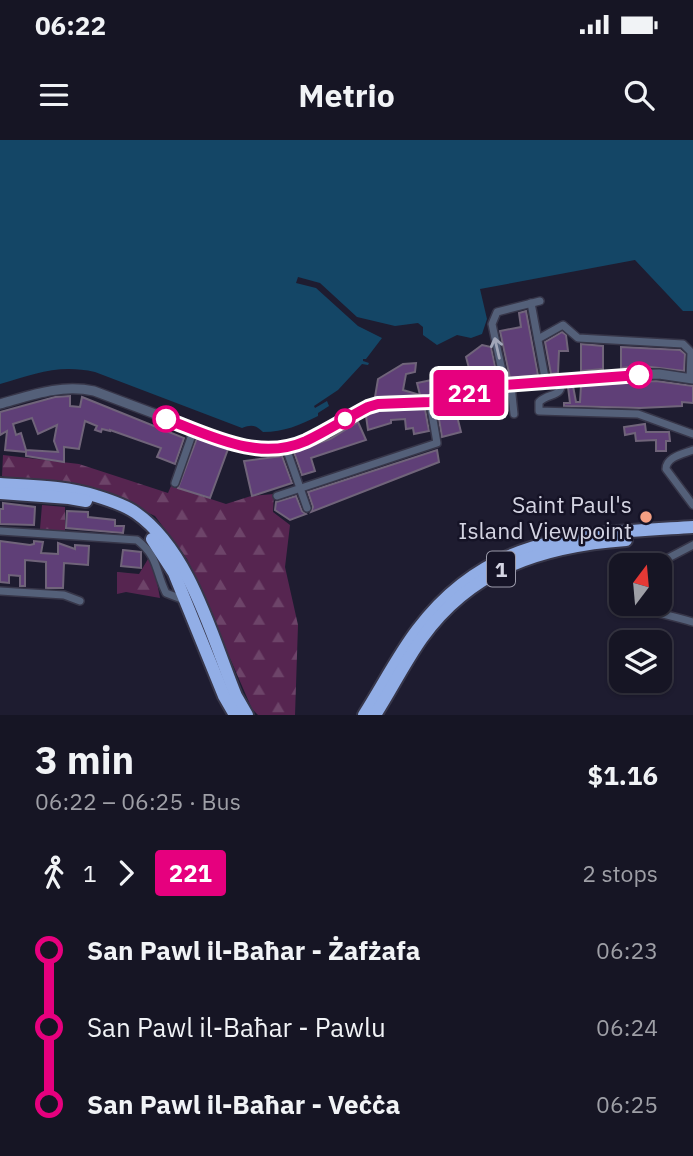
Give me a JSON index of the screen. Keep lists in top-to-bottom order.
{
  "streets": {
    "highway": ["1"]
  },
  "places": ["Saint Paul's Island Viewpoint"],
  "lines": ["bus line 221"],
  "north": "top",
  "page": {
    "status": "06:22",
    "header": "Metrio",
    "on_map": "221",
    "heading": ["3 min", "06:22 – 06:25 · Bus", "$1.16"],
    "legs": ["1", "221", "2 stops"],
    "list": [
      {
        "name": "San Pawl il-Baħar - Żafżafa",
        "value": "06:23"
      },
      {
        "name": "San Pawl il-Baħar - Pawlu",
        "value": "06:24"
      },
      {
        "name": "San Pawl il-Baħar - Veċċa",
        "value": "06:25"
      }
    ]
  }
}
